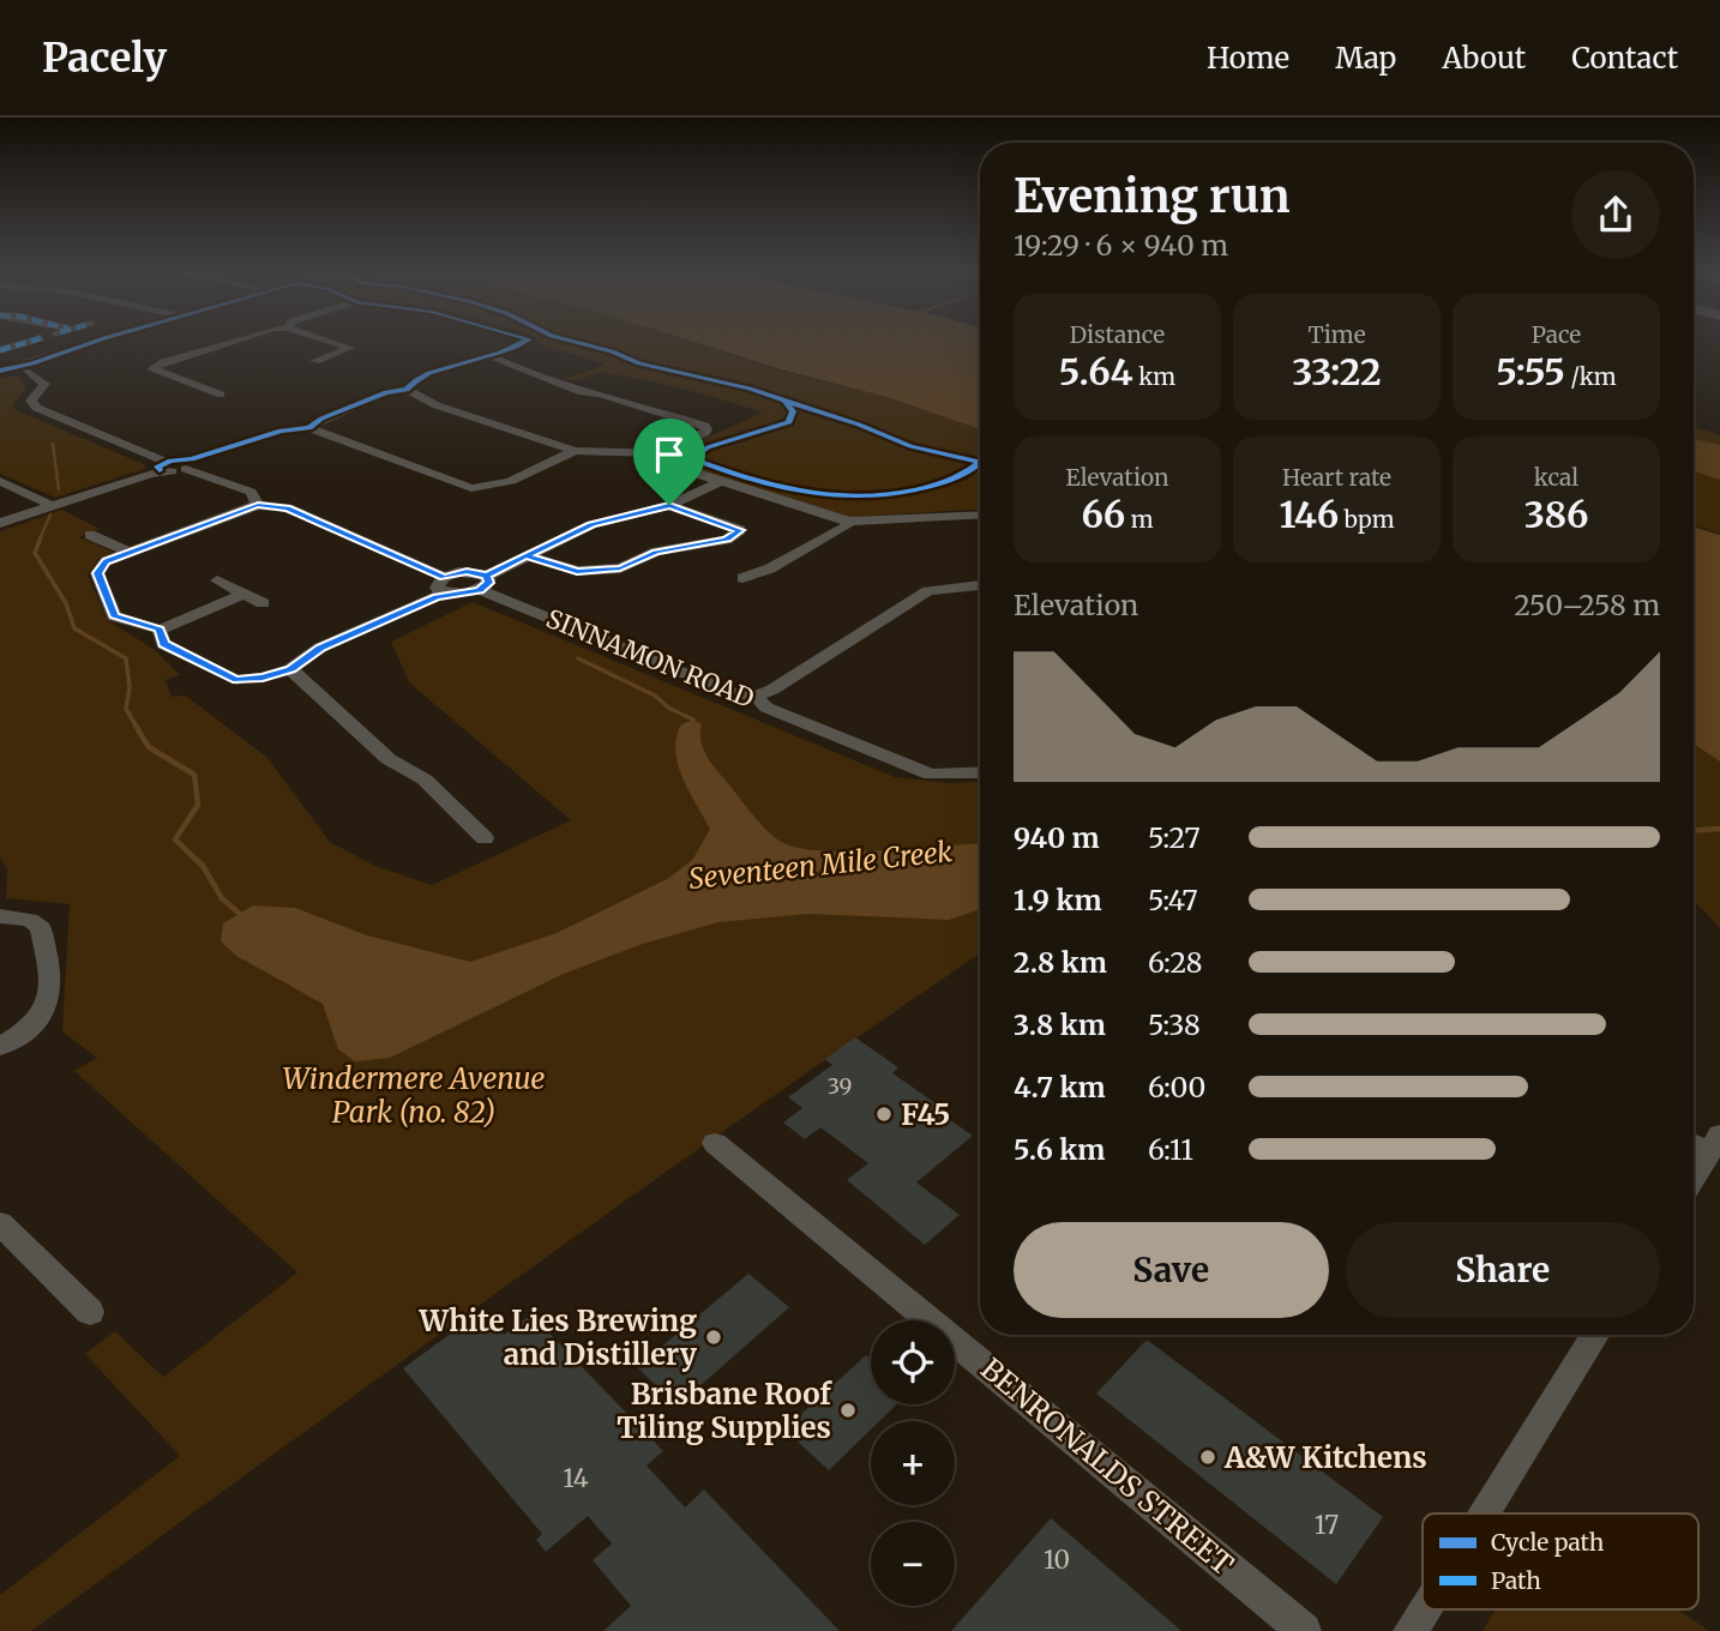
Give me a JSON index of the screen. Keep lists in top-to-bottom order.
{
  "streets": {
    "street": ["SINNAMON ROAD", "BENRONALDS STREET"]
  },
  "water": ["Seventeen Mile Creek"],
  "parks": ["Windermere Avenue Park (no. 82)"],
  "places": [
    "F45",
    "White Lies Brewing and Distillery",
    "Brisbane Roof Tiling Supplies",
    "A&W Kitchens"
  ],
  "house_numbers": [
    "39",
    "14",
    "17",
    "10"
  ],
  "legend": ["Cycle path", "Path"],
  "page": {
    "header": "Pacely",
    "nav": [
      "Home",
      "Map",
      "About",
      "Contact"
    ],
    "heading": ["Evening run", "19:29 · 6 × 940 m"],
    "stats": [
      ["Distance", "5.64 km"],
      ["Time", "33:22"],
      ["Pace", "5:55 /km"],
      ["Elevation", "66 m"],
      ["Heart rate", "146 bpm"],
      ["kcal", "386"]
    ],
    "chart": ["Elevation", "250–258 m"],
    "list": [
      {
        "name": "940 m",
        "note": "5:27"
      },
      {
        "name": "1.9 km",
        "note": "5:47"
      },
      {
        "name": "2.8 km",
        "note": "6:28"
      },
      {
        "name": "3.8 km",
        "note": "5:38"
      },
      {
        "name": "4.7 km",
        "note": "6:00"
      },
      {
        "name": "5.6 km",
        "note": "6:11"
      }
    ],
    "buttons": ["Save", "Share"],
    "map_buttons": ["+", "−"]
  }
}
